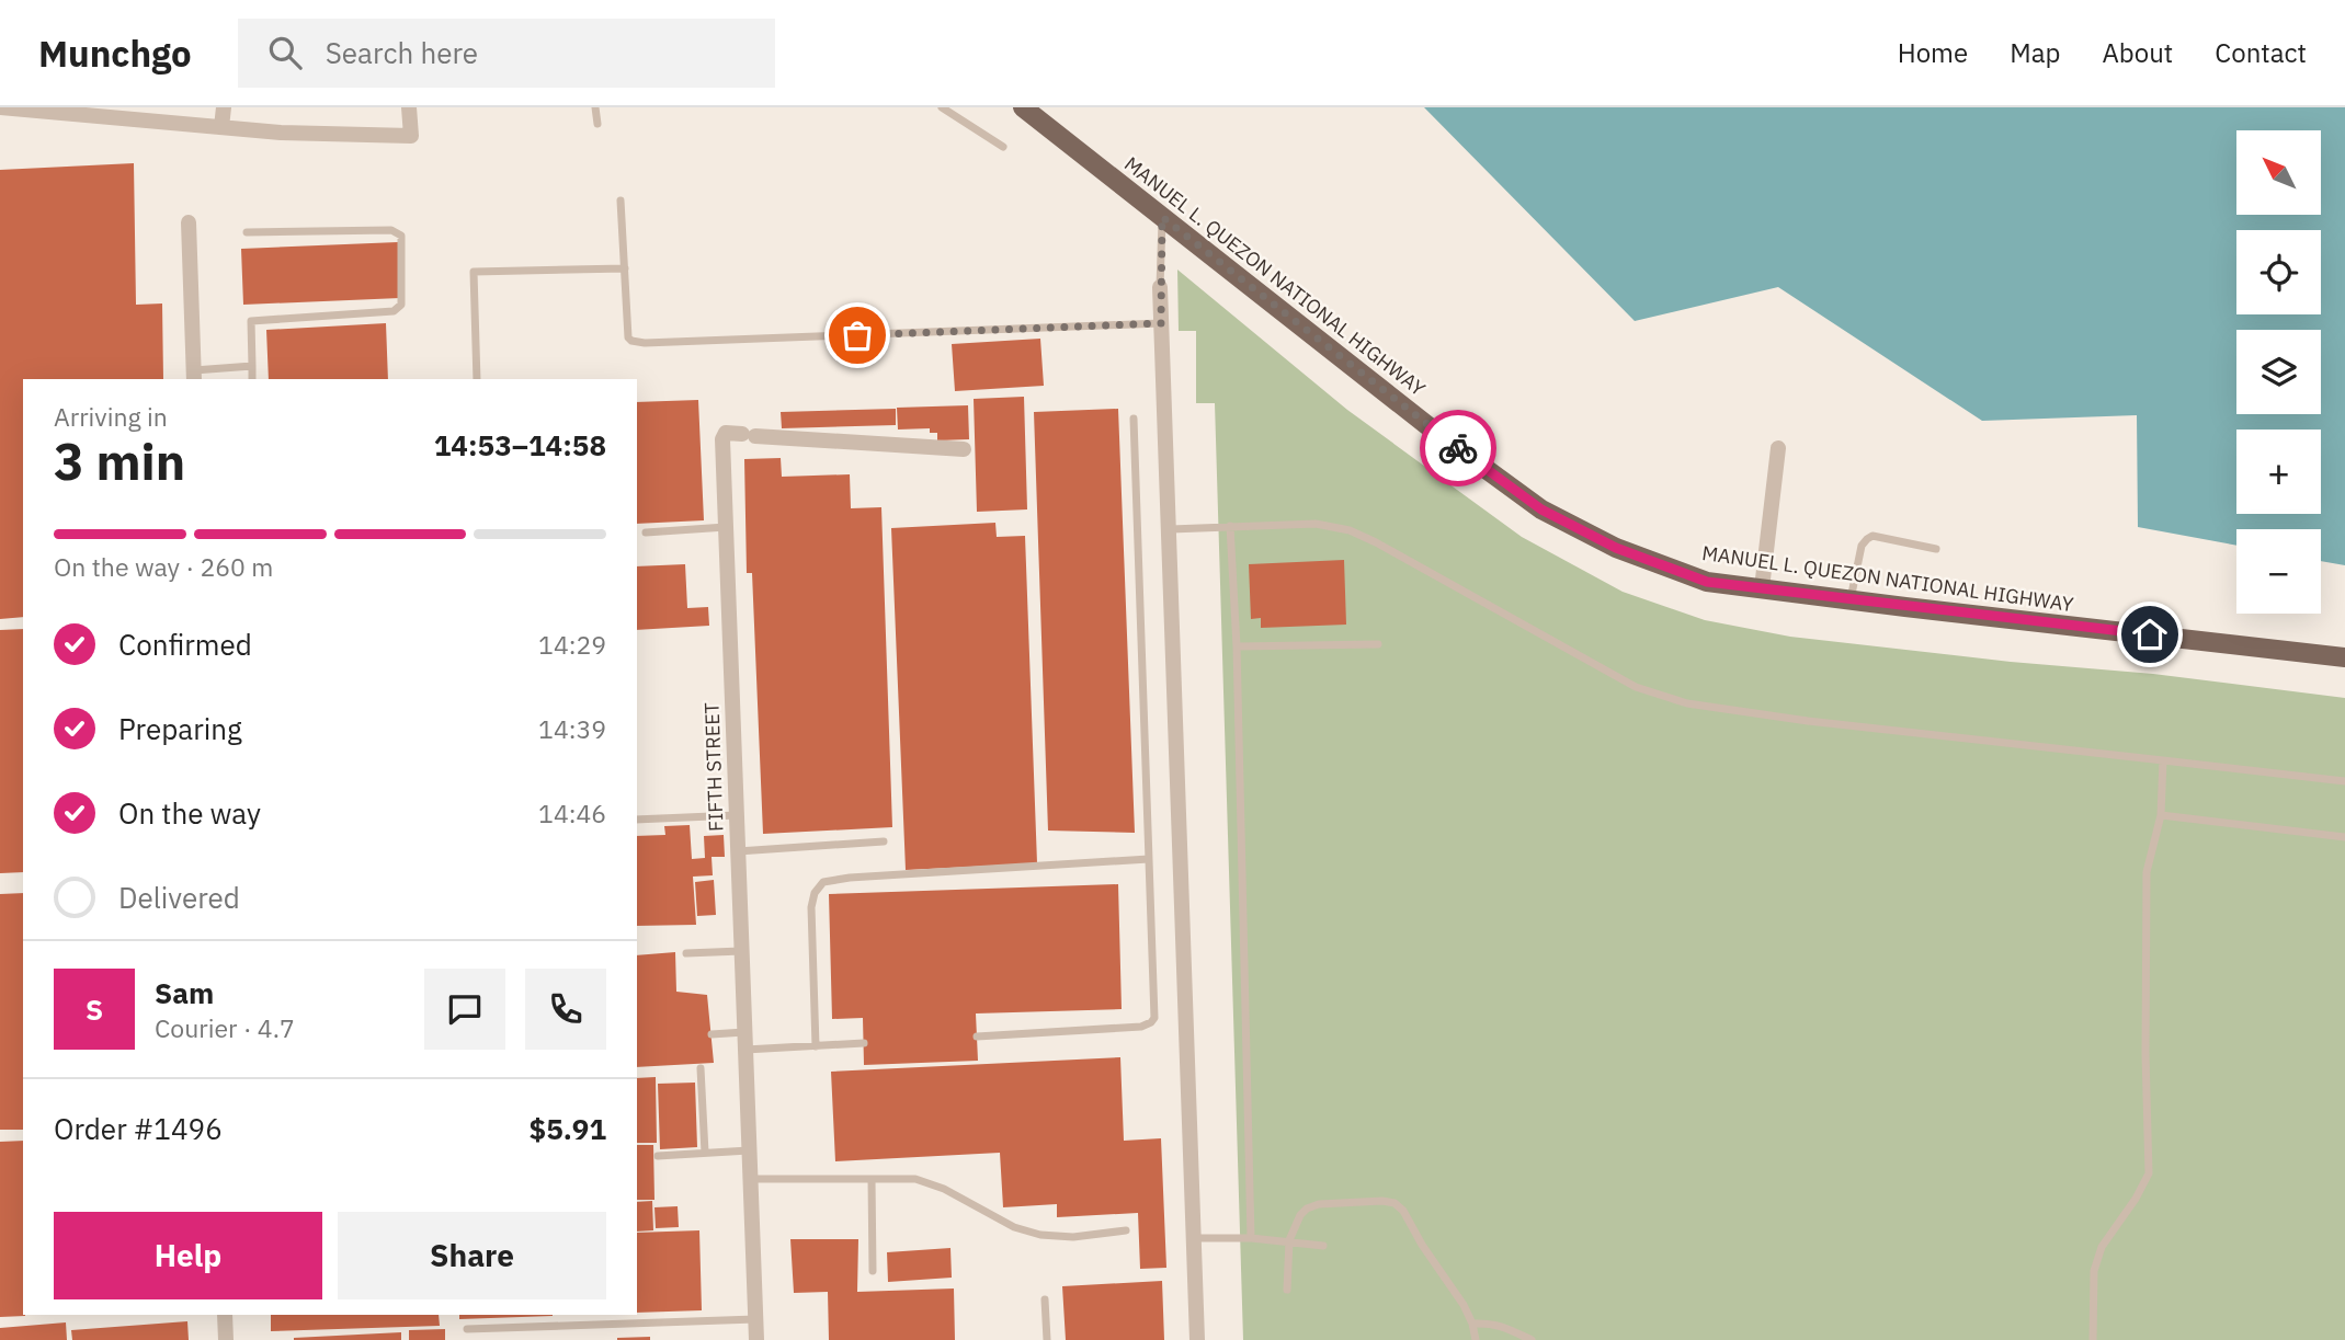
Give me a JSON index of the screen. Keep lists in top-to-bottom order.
{
  "streets": {
    "main road": ["MANUEL L. QUEZON NATIONAL HIGHWAY"],
    "street": ["FIFTH STREET"]
  },
  "north": "top left",
  "page": {
    "header": "Munchgo",
    "search": "Search here",
    "nav": [
      "Home",
      "Map",
      "About",
      "Contact"
    ],
    "map_buttons": ["+", "−"],
    "heading": ["3 min", "Arriving in", "14:53–14:58"],
    "panel": [
      "Sam",
      "Courier · 4.7",
      "Order #1496",
      "$5.91"
    ],
    "bar": "On the way · 260 m",
    "list": [
      ["Confirmed", "14:29"],
      ["Preparing", "14:39"],
      ["On the way", "14:46"],
      "Delivered"
    ],
    "round": "S",
    "buttons": ["Help", "Share"]
  }
}
